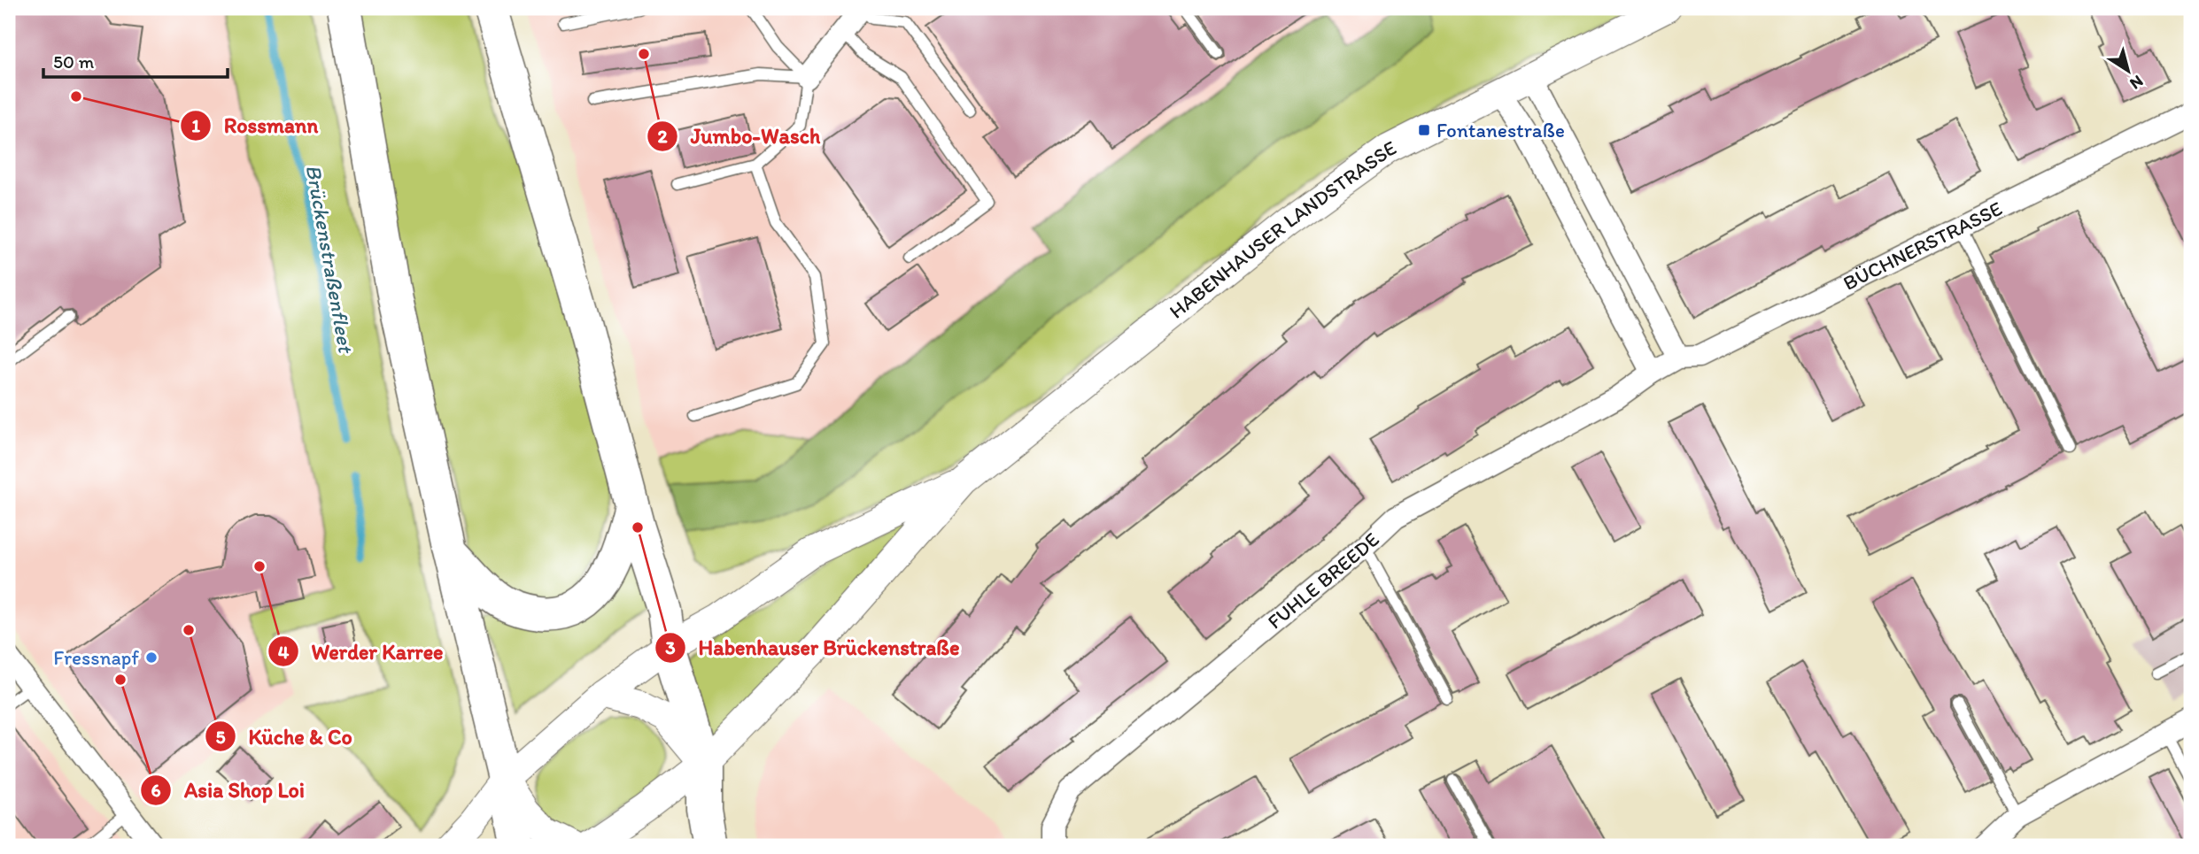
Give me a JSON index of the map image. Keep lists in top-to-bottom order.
{
  "streets": {
    "street": ["HABENHAUSER LANDSTRASSE", "BÜCHNERSTRASSE", "FUHLE BREEDE"]
  },
  "crossings": [
    ["BÜCHNERSTRASSE", "FUHLE BREEDE"]
  ],
  "water": ["Brückenstraßenfleet"],
  "places": {
    "other": [
      "Jumbo-Wasch",
      "Rossmann",
      "Habenhauser Brückenstraße",
      "Werder Karree",
      "Küche & Co",
      "Fressnapf",
      "Asia Shop Loi"
    ],
    "transit": ["Fontanestraße"]
  },
  "scale_bar": "50 m",
  "north": "bottom right"
}
